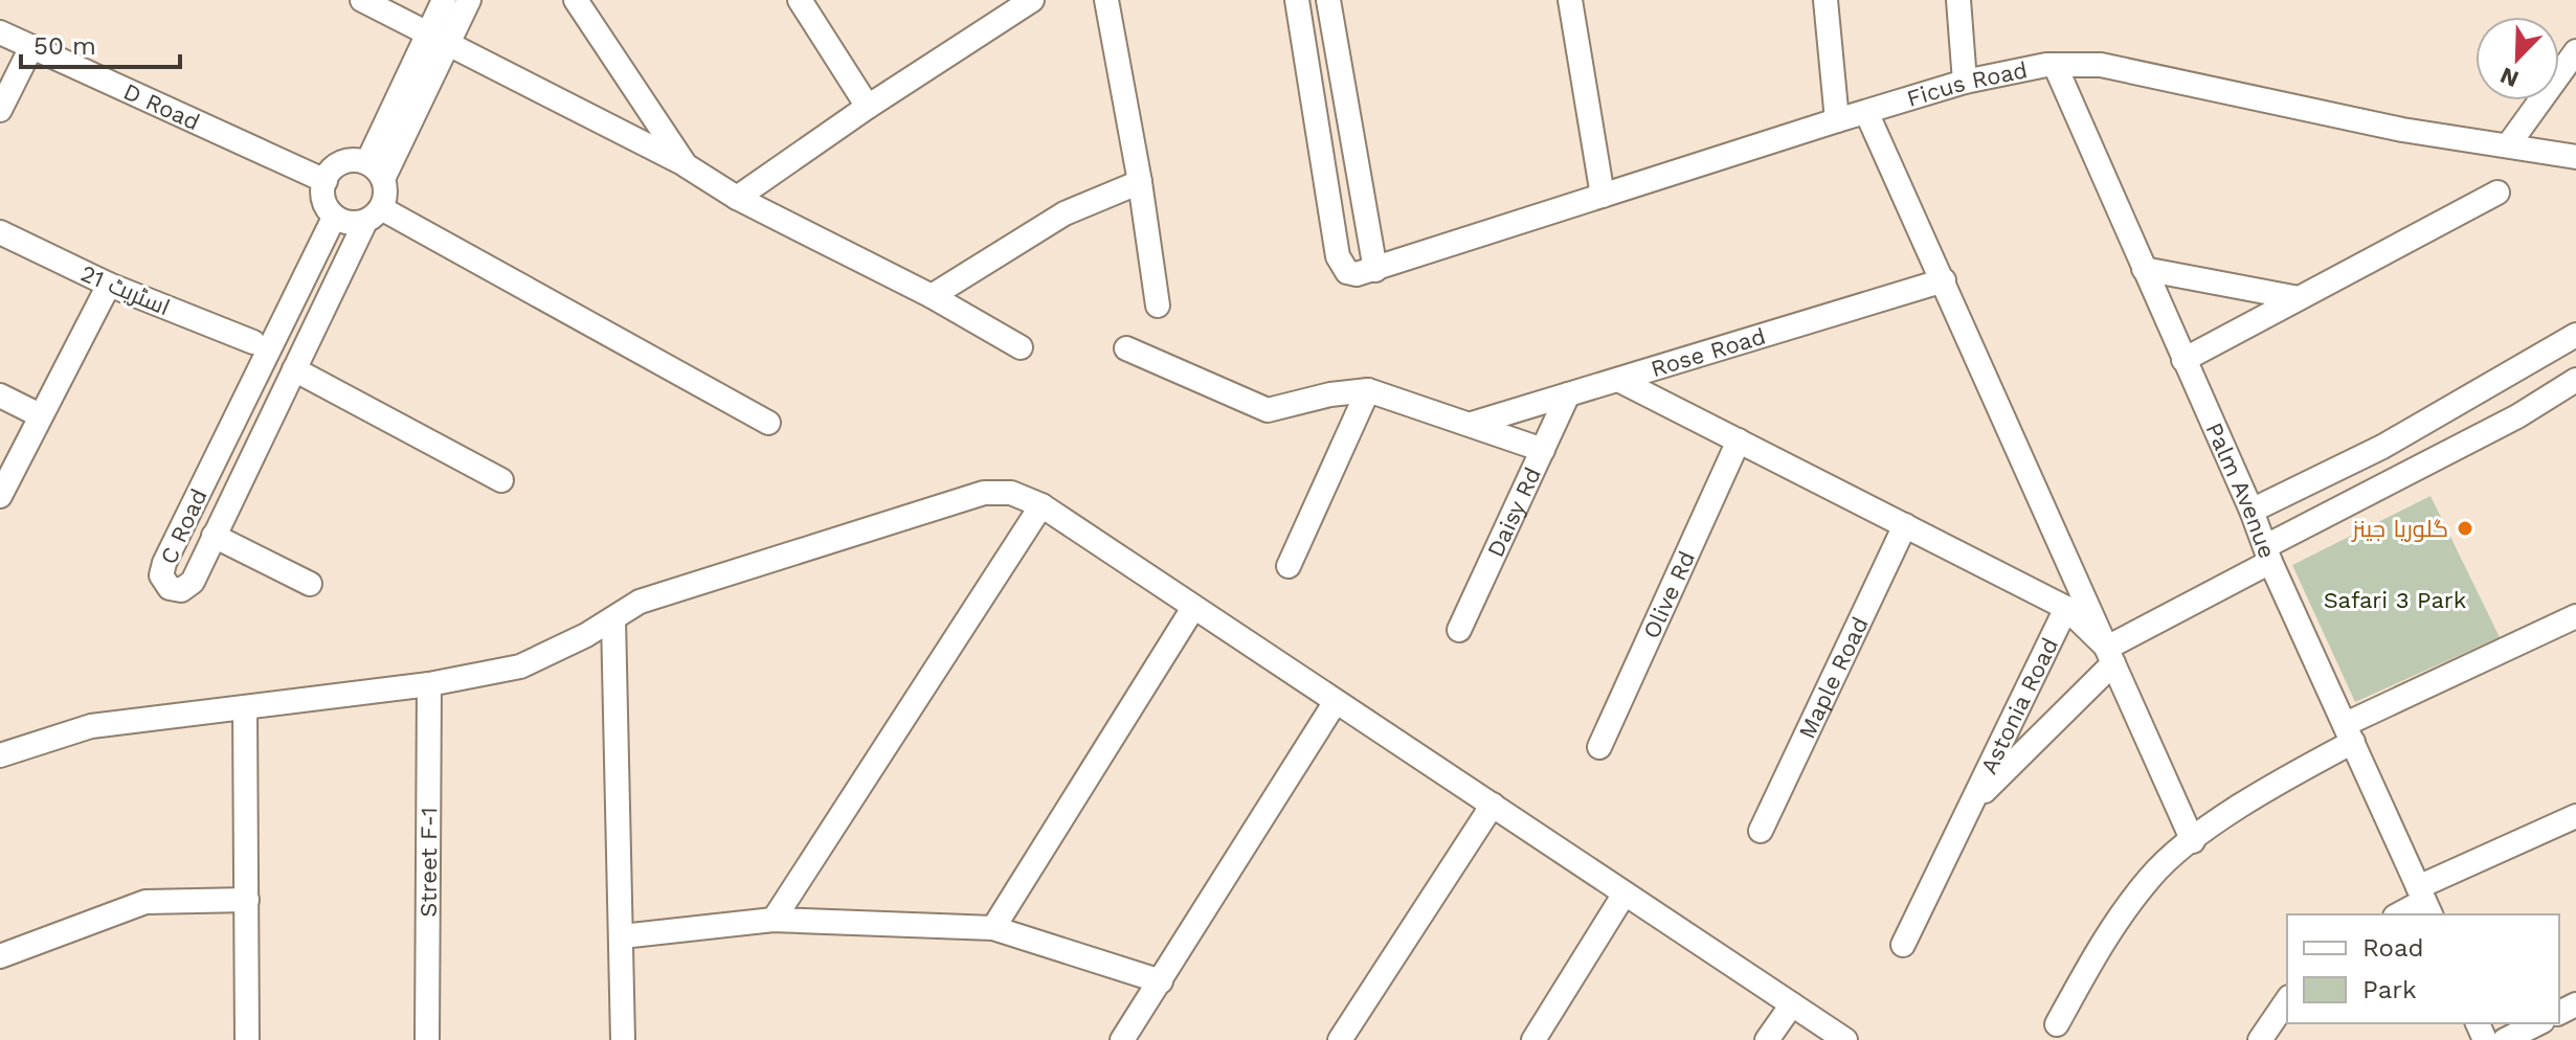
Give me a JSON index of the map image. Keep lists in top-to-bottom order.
{
  "streets": {
    "street": [
      "Ficus Road",
      "D Road",
      "اسٹریٹ 21",
      "Rose Road",
      "Palm Avenue",
      "Daisy Rd",
      "C Road",
      "Olive Rd",
      "Maple Road",
      "Astonia Road",
      "Street F-1"
    ]
  },
  "crossings": [
    ["Ficus Road", "Palm Avenue"],
    ["D Road", "C Road"],
    ["Rose Road", "Daisy Rd"],
    ["Palm Avenue", "Astonia Road"]
  ],
  "parks": ["Safari 3 Park"],
  "places": ["گلوریا جینز"],
  "legend": ["Road", "Park"],
  "scale_bar": "50 m",
  "north": "bottom left"
}
